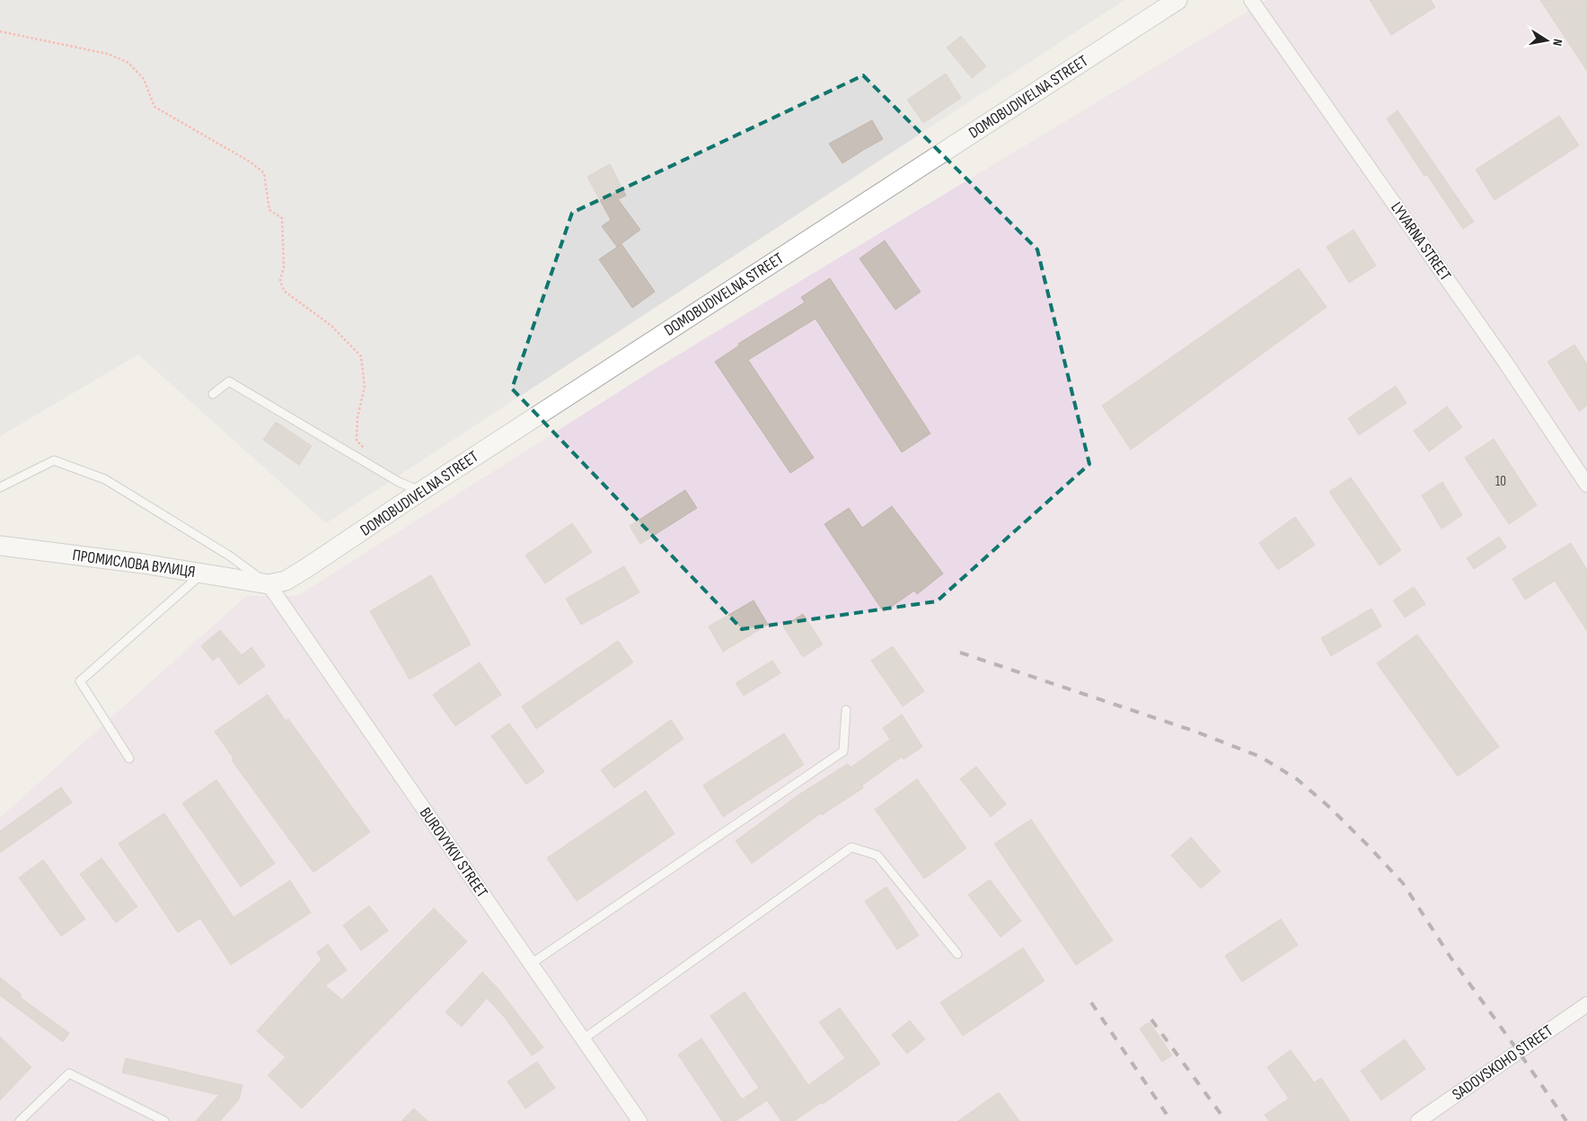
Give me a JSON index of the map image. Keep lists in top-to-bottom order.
{
  "streets": {
    "street": [
      "DOMOBUDIVELNA STREET",
      "LYVARNA STREET",
      "ПРОМИСЛОВА ВУЛИЦЯ",
      "BUROVYKIV STREET",
      "SADOVSKOHO STREET"
    ]
  },
  "crossings": [
    ["DOMOBUDIVELNA STREET", "ПРОМИСЛОВА ВУЛИЦЯ"],
    ["DOMOBUDIVELNA STREET", "BUROVYKIV STREET"],
    ["ПРОМИСЛОВА ВУЛИЦЯ", "BUROVYKIV STREET"]
  ],
  "house_numbers": ["10"],
  "north": "right"
}
